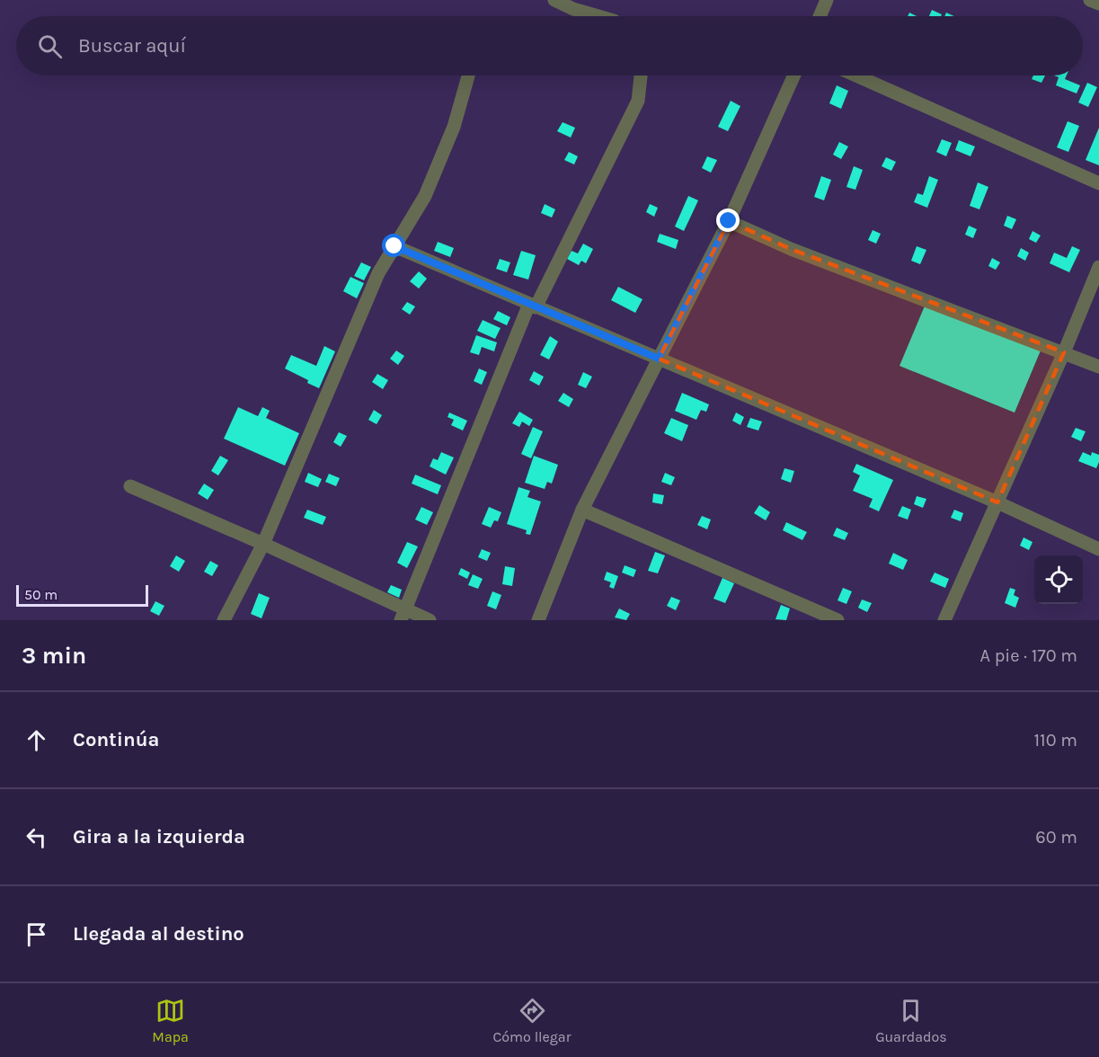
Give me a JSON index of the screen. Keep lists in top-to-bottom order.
{
  "scale_bar": "50 m",
  "page": {
    "search": "Buscar aquí",
    "scale": "50 m",
    "heading": ["3 min", "A pie · 170 m"],
    "list": [
      ["Continúa", "110 m"],
      ["Gira a la izquierda", "60 m"],
      "Llegada al destino"
    ],
    "nav": ["Mapa", "Cómo llegar", "Guardados"]
  }
}
